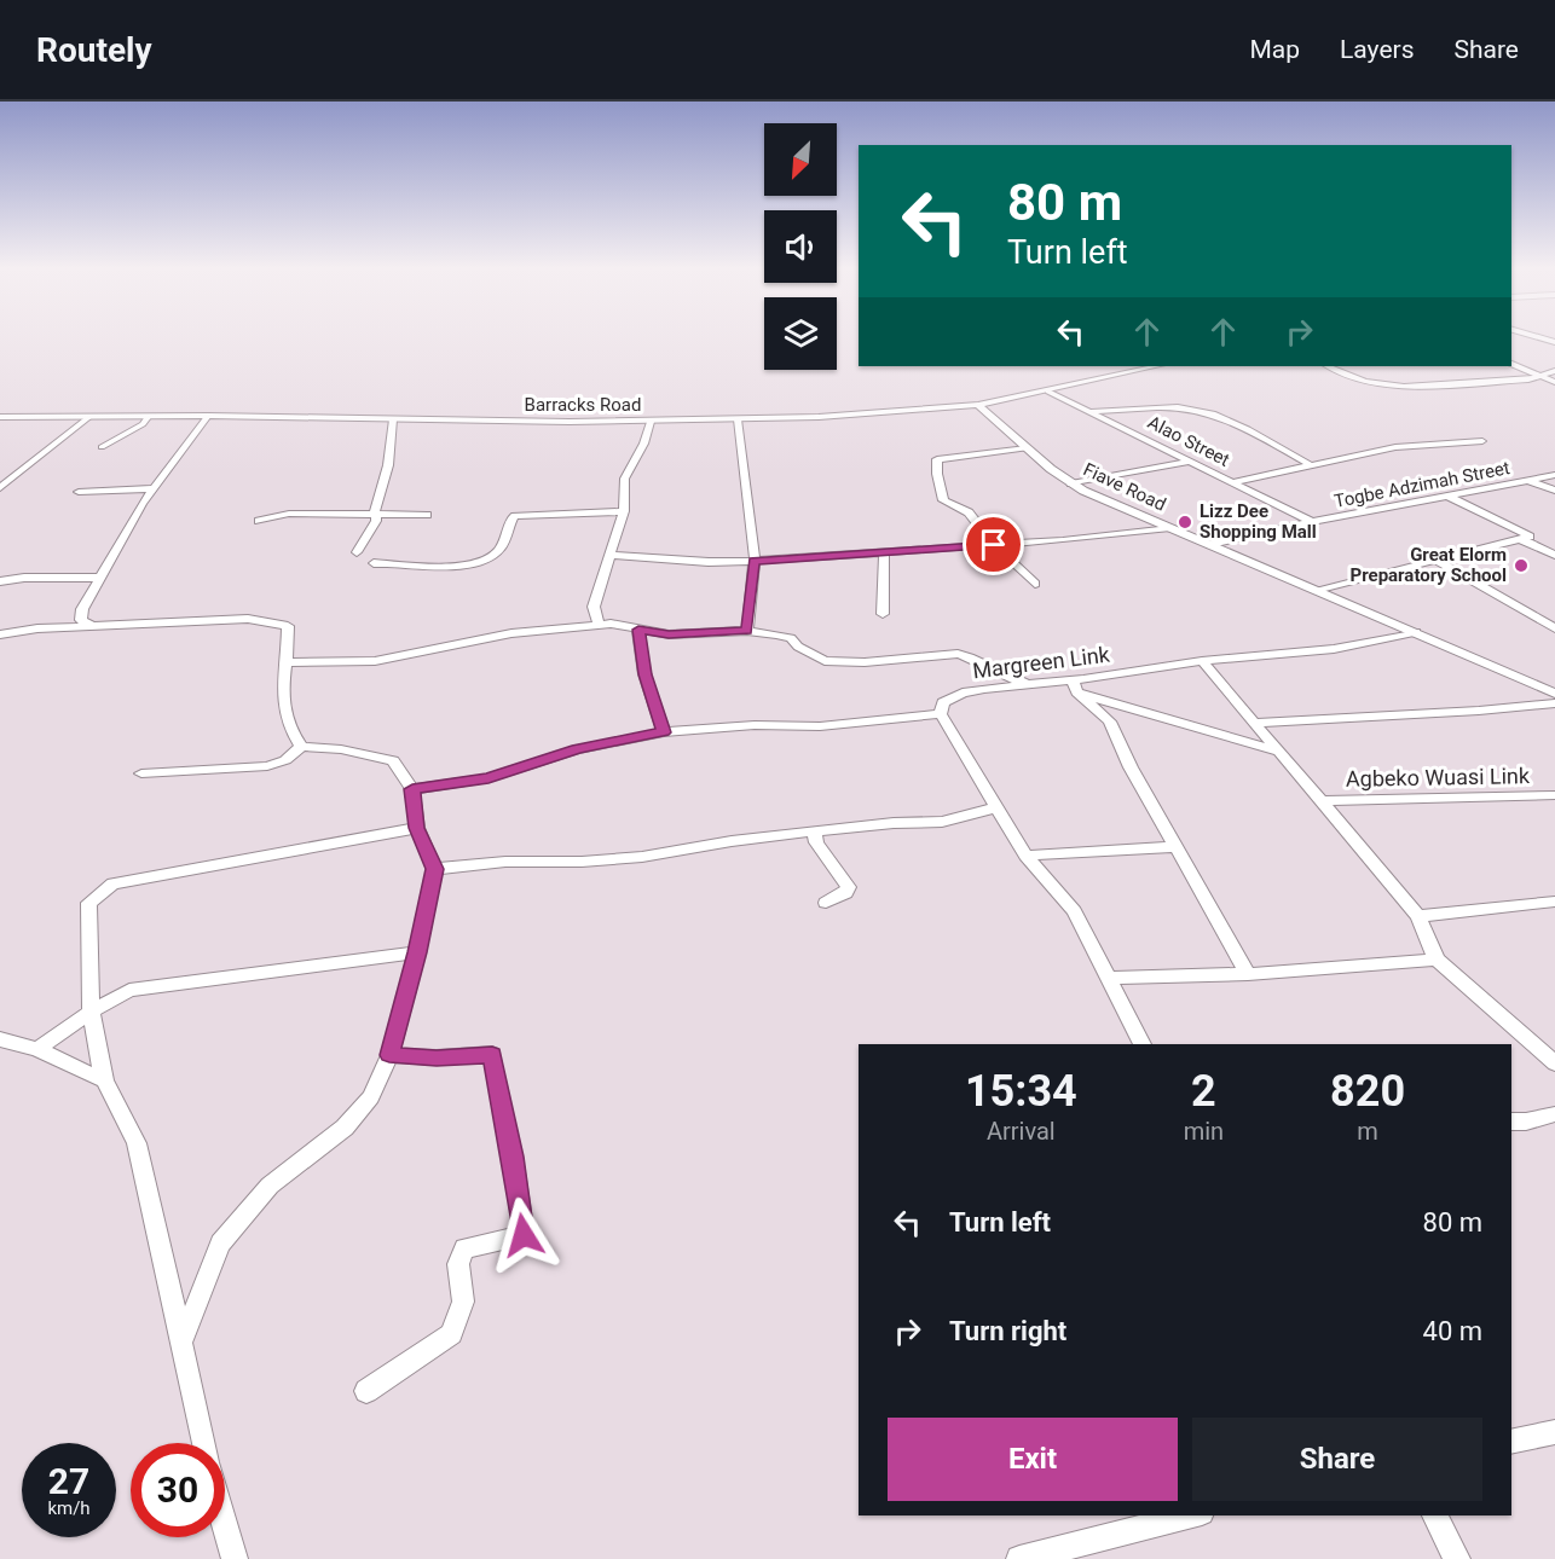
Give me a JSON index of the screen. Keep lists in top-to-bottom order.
{
  "streets": {
    "street": [
      "Barracks Road",
      "Alao Street",
      "Togbe Adzimah Street",
      "Fiave Road",
      "Margreen Link",
      "Agbeko Wuasi Link"
    ]
  },
  "crossings": [
    ["Barracks Road", "Alao Street"],
    ["Barracks Road", "Fiave Road"],
    ["Alao Street", "Togbe Adzimah Street"],
    ["Togbe Adzimah Street", "Fiave Road"],
    ["Fiave Road", "Margreen Link"]
  ],
  "places": ["Lizz Dee Shopping Mall", "Great Elorm Preparatory School"],
  "north": "bottom left",
  "page": {
    "header": "Routely",
    "nav": ["Map", "Layers", "Share"],
    "turn": ["80 m", "Turn left"],
    "eta": [
      "15:34",
      "Arrival",
      "2",
      "min",
      "820",
      "m"
    ],
    "list": [
      {
        "name": "Turn left",
        "value": "80 m"
      },
      {
        "name": "Turn right",
        "value": "40 m"
      }
    ],
    "buttons": ["Exit", "Share"],
    "speed": "27 km/h",
    "limit": "30"
  }
}
